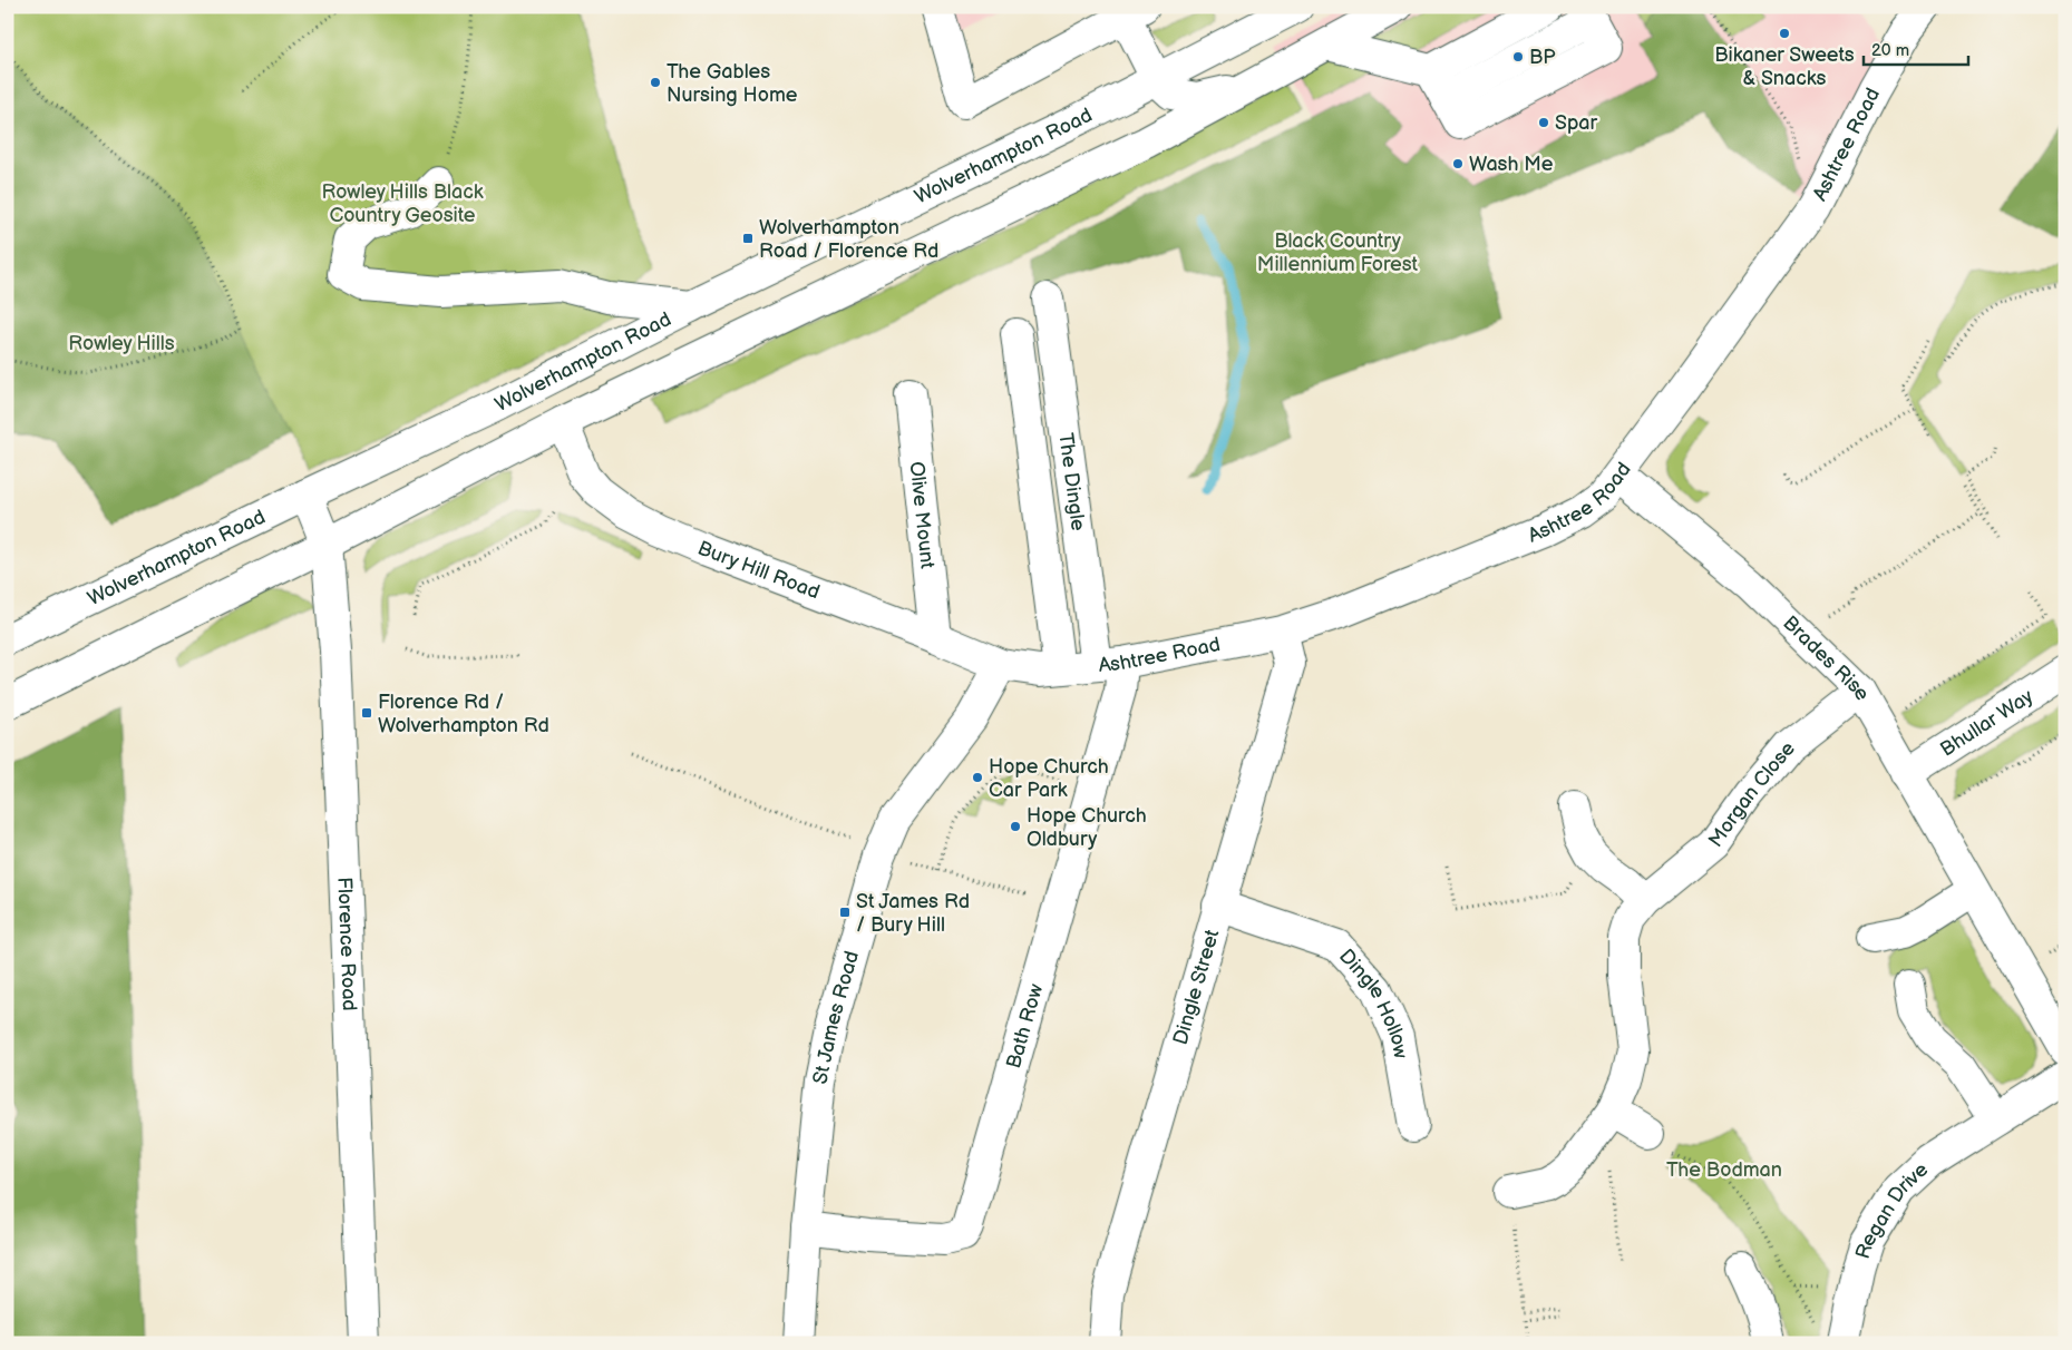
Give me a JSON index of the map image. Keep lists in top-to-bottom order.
{
  "streets": {
    "main road": [
      "Ashtree Road",
      "Wolverhampton Road",
      "The Dingle",
      "Olive Mount",
      "Bury Hill Road",
      "Brades Rise",
      "Bhullar Way",
      "Morgan Close",
      "Florence Road",
      "Dingle Street",
      "Dingle Hollow",
      "St James Road",
      "Bath Row",
      "Regan Drive"
    ]
  },
  "crossings": [
    ["Ashtree Road", "The Dingle"],
    ["Ashtree Road", "Bury Hill Road"],
    ["Ashtree Road", "Brades Rise"],
    ["Ashtree Road", "Dingle Street"],
    ["Ashtree Road", "St James Road"],
    ["Ashtree Road", "Bath Row"],
    ["Wolverhampton Road", "Bury Hill Road"],
    ["Wolverhampton Road", "Florence Road"],
    ["The Dingle", "Bath Row"],
    ["Olive Mount", "Bury Hill Road"],
    ["Bury Hill Road", "St James Road"],
    ["Brades Rise", "Bhullar Way"],
    ["Brades Rise", "Morgan Close"],
    ["Dingle Street", "Dingle Hollow"],
    ["St James Road", "Bath Row"]
  ],
  "parks": [
    "Rowley Hills Black Country Geosite",
    "Black Country Millennium Forest",
    "Rowley Hills",
    "The Bodman"
  ],
  "places": {
    "other": [
      "Bikaner Sweets & Snacks",
      "BP",
      "The Gables Nursing Home",
      "Spar",
      "Wash Me",
      "Hope Church Car Park",
      "Hope Church Oldbury"
    ],
    "transit": ["Wolverhampton Road / Florence Rd", "Florence Rd / Wolverhampton Rd", "St James Rd / Bury Hill"]
  },
  "scale_bar": "20 m"
}
